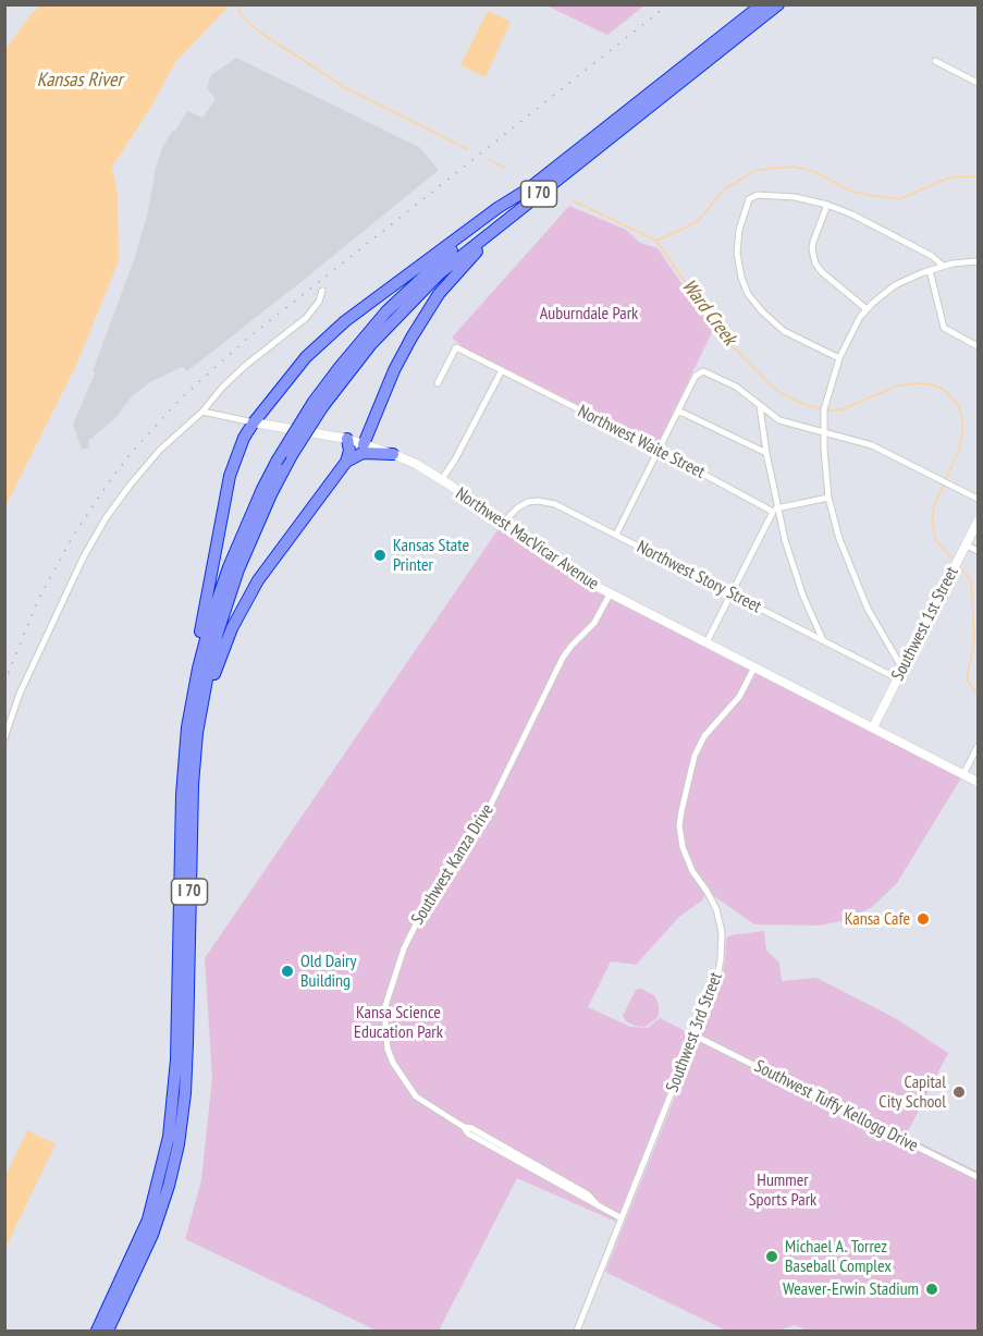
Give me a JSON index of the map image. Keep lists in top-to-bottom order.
{
  "streets": {
    "highway": ["I 70"],
    "main road": ["Northwest MacVicar Avenue", "Southwest 1st Street"],
    "street": [
      "Northwest Waite Street",
      "Northwest Story Street",
      "Southwest Kanza Drive",
      "Southwest 3rd Street",
      "Southwest Tuffy Kellogg Drive"
    ]
  },
  "crossings": [
    ["Northwest MacVicar Avenue", "Northwest Story Street"],
    ["Northwest MacVicar Avenue", "Southwest 1st Street"],
    ["Northwest MacVicar Avenue", "Southwest Kanza Drive"],
    ["Northwest MacVicar Avenue", "Southwest 3rd Street"],
    ["Northwest Story Street", "Southwest 1st Street"],
    ["Southwest Kanza Drive", "Southwest 3rd Street"],
    ["Southwest 3rd Street", "Southwest Tuffy Kellogg Drive"]
  ],
  "water": ["Kansas River", "Ward Creek"],
  "parks": ["Auburndale Park", "Kansa Science Education Park", "Hummer Sports Park"],
  "places": [
    "Kansas State Printer",
    "Kansa Cafe",
    "Old Dairy Building",
    "Capital City School",
    "Michael A. Torrez Baseball Complex",
    "Weaver-Erwin Stadium"
  ]
}
